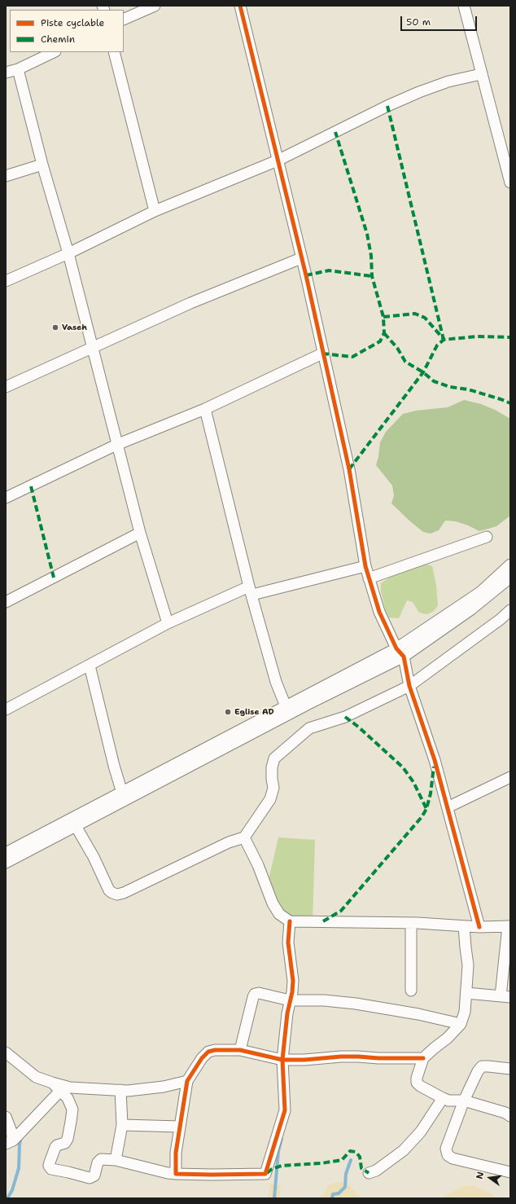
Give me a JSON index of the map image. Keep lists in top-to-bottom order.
{
  "places": ["Vaseh", "Eglise AD"],
  "legend": ["Piste cyclable", "Chemin"],
  "scale_bar": "50 m",
  "north": "left"
}
